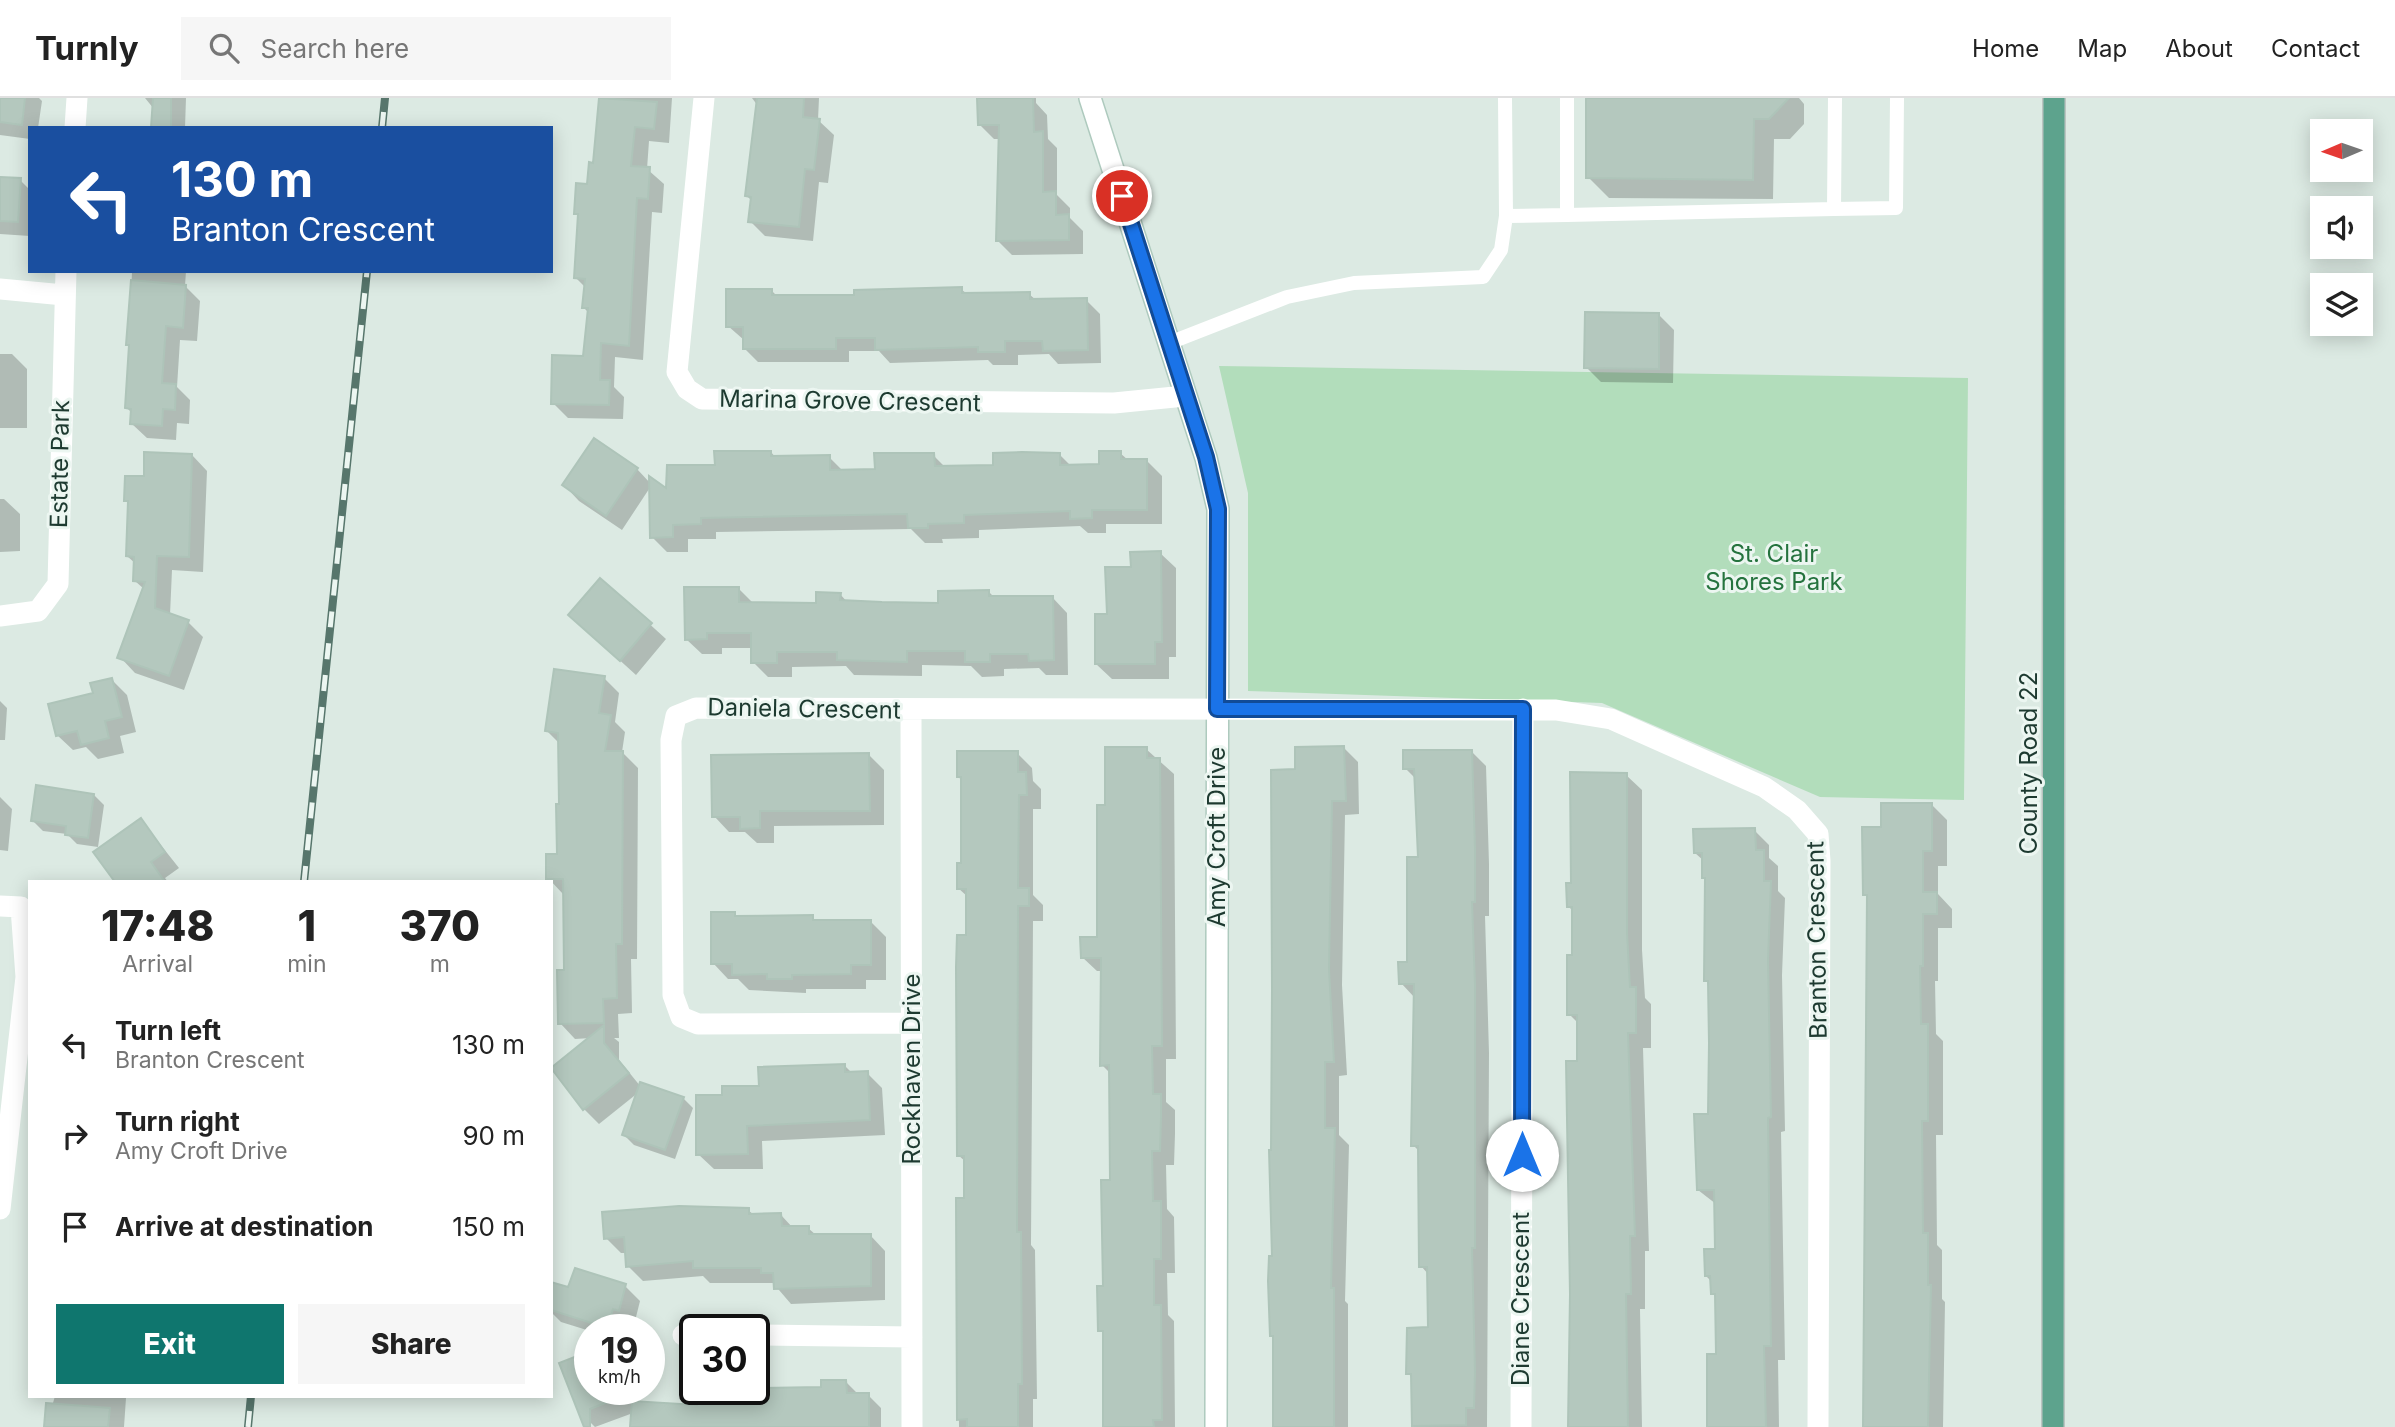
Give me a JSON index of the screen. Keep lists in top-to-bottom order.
{
  "streets": {
    "main road": ["County Road 22"],
    "street": [
      "Marina Grove Crescent",
      "Estate Park",
      "Daniela Crescent",
      "Amy Croft Drive",
      "Branton Crescent",
      "Rockhaven Drive",
      "Diane Crescent"
    ]
  },
  "crossings": [
    ["Marina Grove Crescent", "Amy Croft Drive"],
    ["Daniela Crescent", "Amy Croft Drive"],
    ["Daniela Crescent", "Branton Crescent"],
    ["Daniela Crescent", "Rockhaven Drive"],
    ["Amy Croft Drive", "Branton Crescent"],
    ["Branton Crescent", "Diane Crescent"]
  ],
  "parks": ["St. Clair Shores Park"],
  "north": "left",
  "page": {
    "header": "Turnly",
    "search": "Search here",
    "nav": [
      "Home",
      "Map",
      "About",
      "Contact"
    ],
    "turn": ["130 m", "Branton Crescent"],
    "eta": [
      "17:48",
      "Arrival",
      "1",
      "min",
      "370",
      "m"
    ],
    "list": [
      {
        "name": "Turn left",
        "note": "Branton Crescent",
        "value": "130 m"
      },
      {
        "name": "Turn right",
        "note": "Amy Croft Drive",
        "value": "90 m"
      },
      {
        "name": "Arrive at destination",
        "value": "150 m"
      }
    ],
    "buttons": ["Exit", "Share"],
    "speed": "19 km/h",
    "limit": "30"
  }
}
